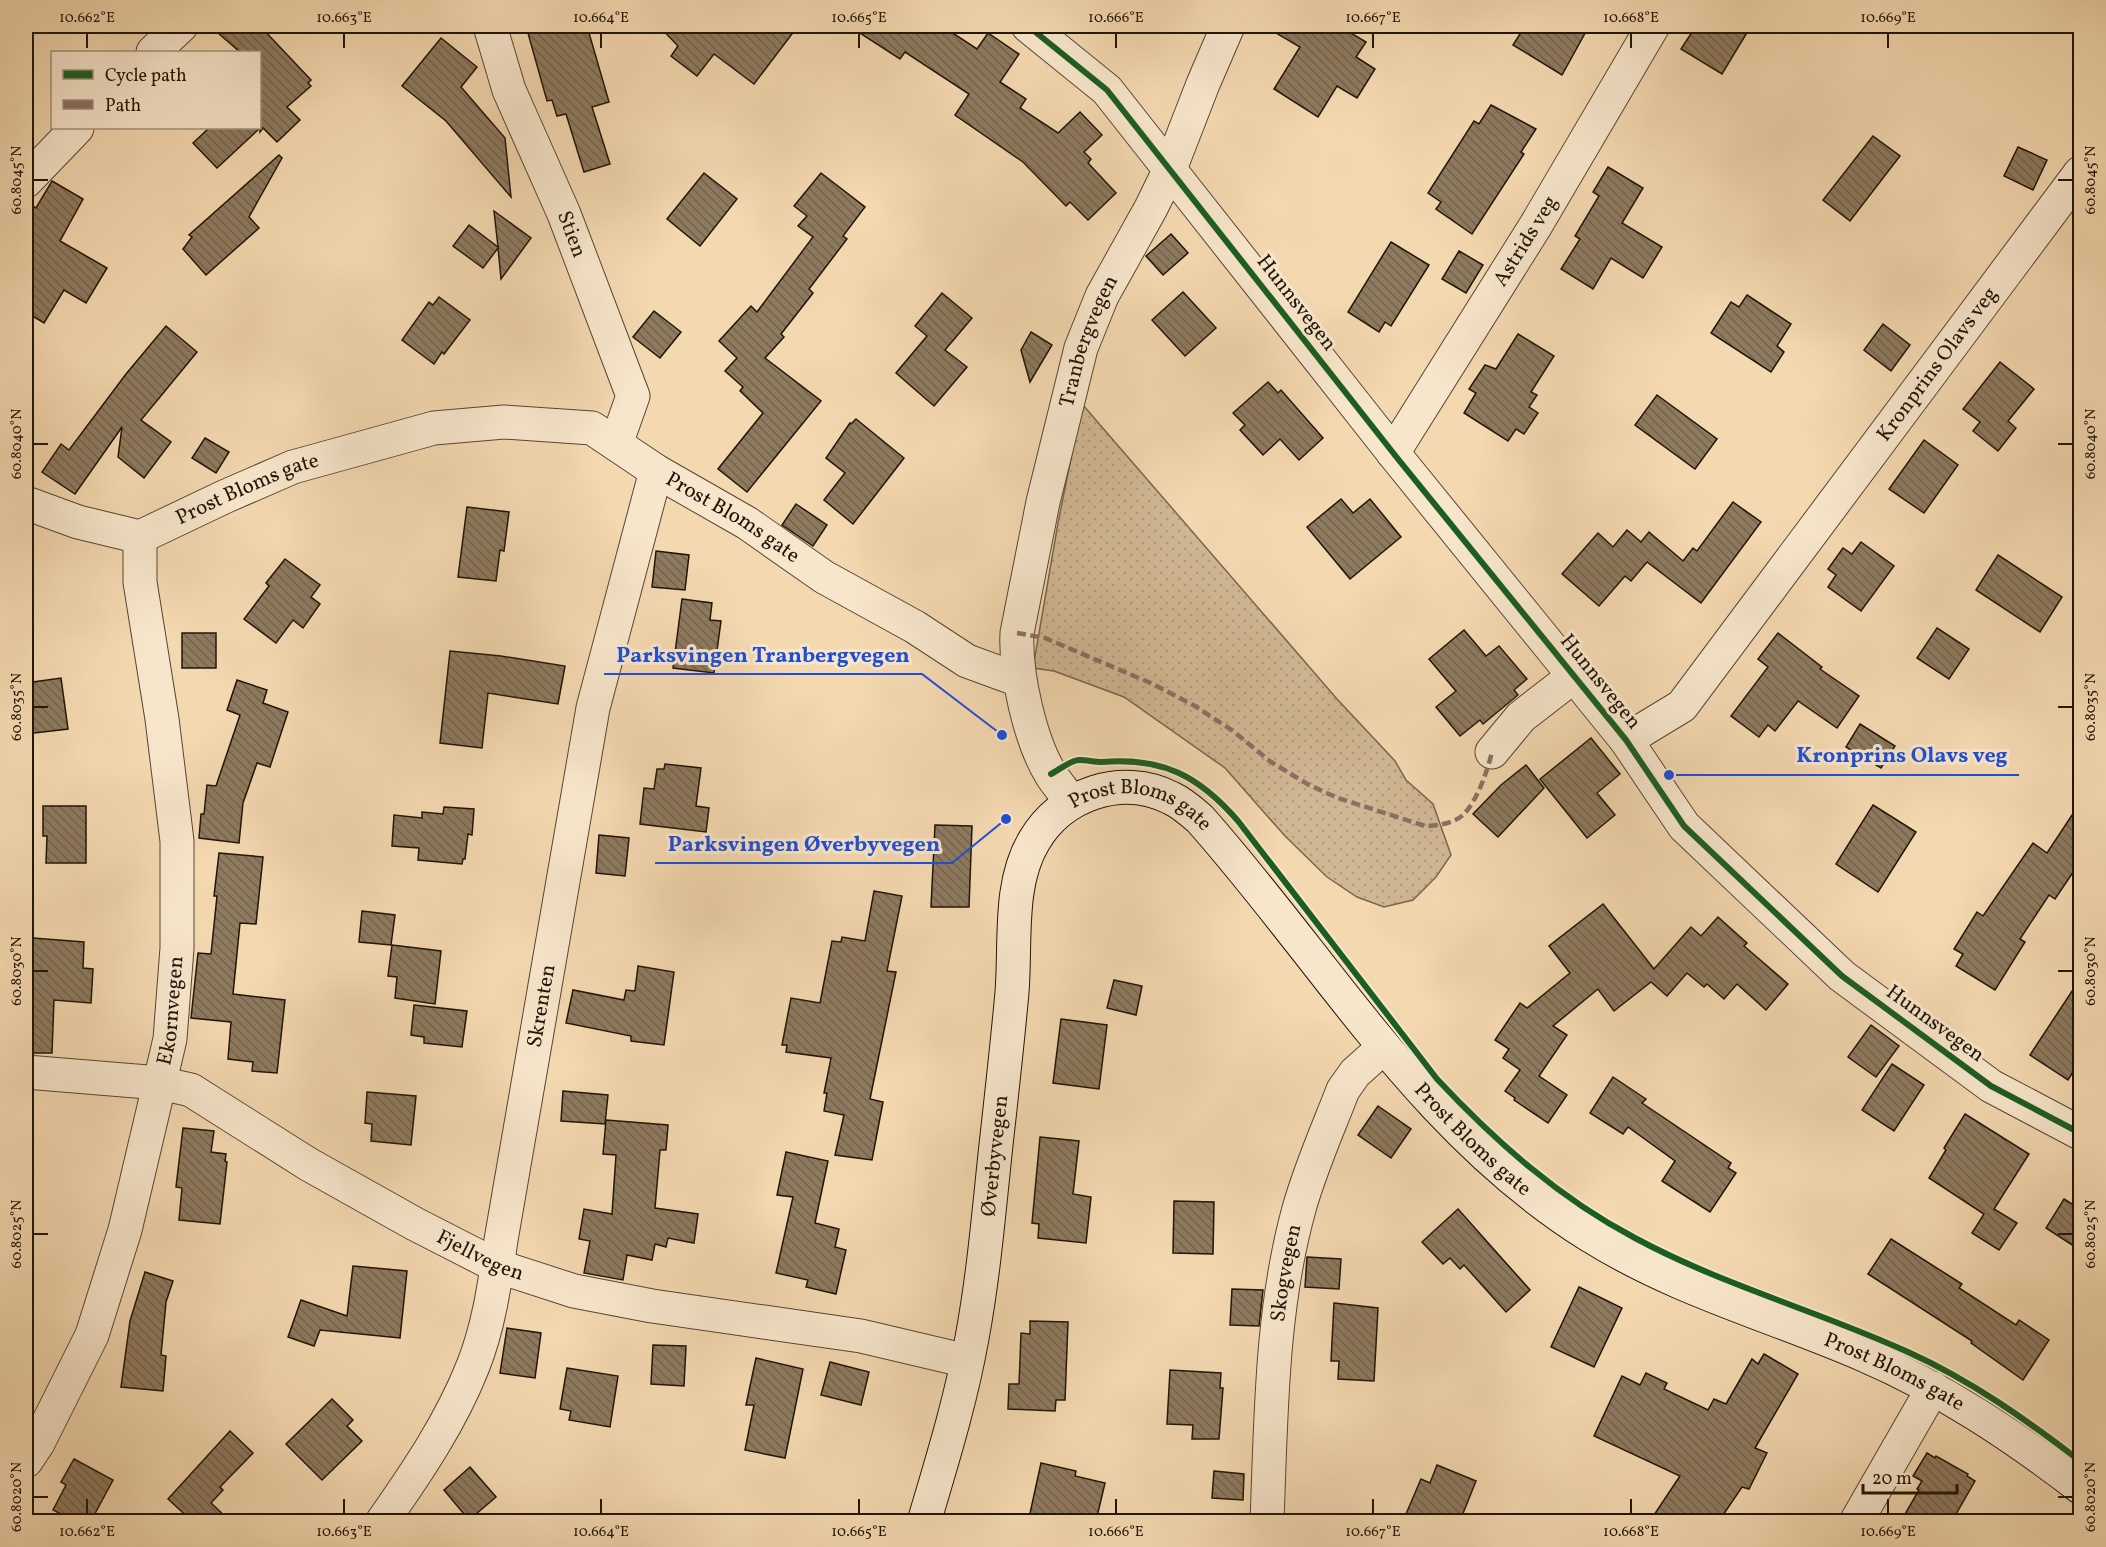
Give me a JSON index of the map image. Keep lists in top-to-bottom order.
{
  "streets": {
    "street": [
      "Stien",
      "Astrids veg",
      "Hunnsvegen",
      "Tranbergvegen",
      "Kronprins Olavs veg",
      "Prost Bloms gate",
      "Skrenten",
      "Ekornvegen",
      "Øverbyvegen",
      "Fjellvegen",
      "Skogvegen"
    ]
  },
  "crossings": [
    ["Stien", "Prost Bloms gate"],
    ["Astrids veg", "Hunnsvegen"],
    ["Hunnsvegen", "Tranbergvegen"],
    ["Hunnsvegen", "Kronprins Olavs veg"],
    ["Tranbergvegen", "Prost Bloms gate"],
    ["Prost Bloms gate", "Skrenten"],
    ["Prost Bloms gate", "Ekornvegen"],
    ["Prost Bloms gate", "Øverbyvegen"],
    ["Prost Bloms gate", "Skogvegen"],
    ["Skrenten", "Fjellvegen"],
    ["Ekornvegen", "Fjellvegen"],
    ["Øverbyvegen", "Fjellvegen"]
  ],
  "places": ["Parksvingen Tranbergvegen", "Kronprins Olavs veg", "Parksvingen Øverbyvegen"],
  "legend": ["Cycle path", "Path"],
  "scale_bar": "20 m",
  "coordinates": [
    "10.662°E",
    "10.663°E",
    "10.664°E",
    "10.665°E",
    "10.666°E",
    "10.667°E",
    "10.668°E",
    "10.669°E",
    "60.8045°N",
    "60.8040°N",
    "60.8035°N",
    "60.8030°N",
    "60.8025°N",
    "60.8020°N"
  ]
}
